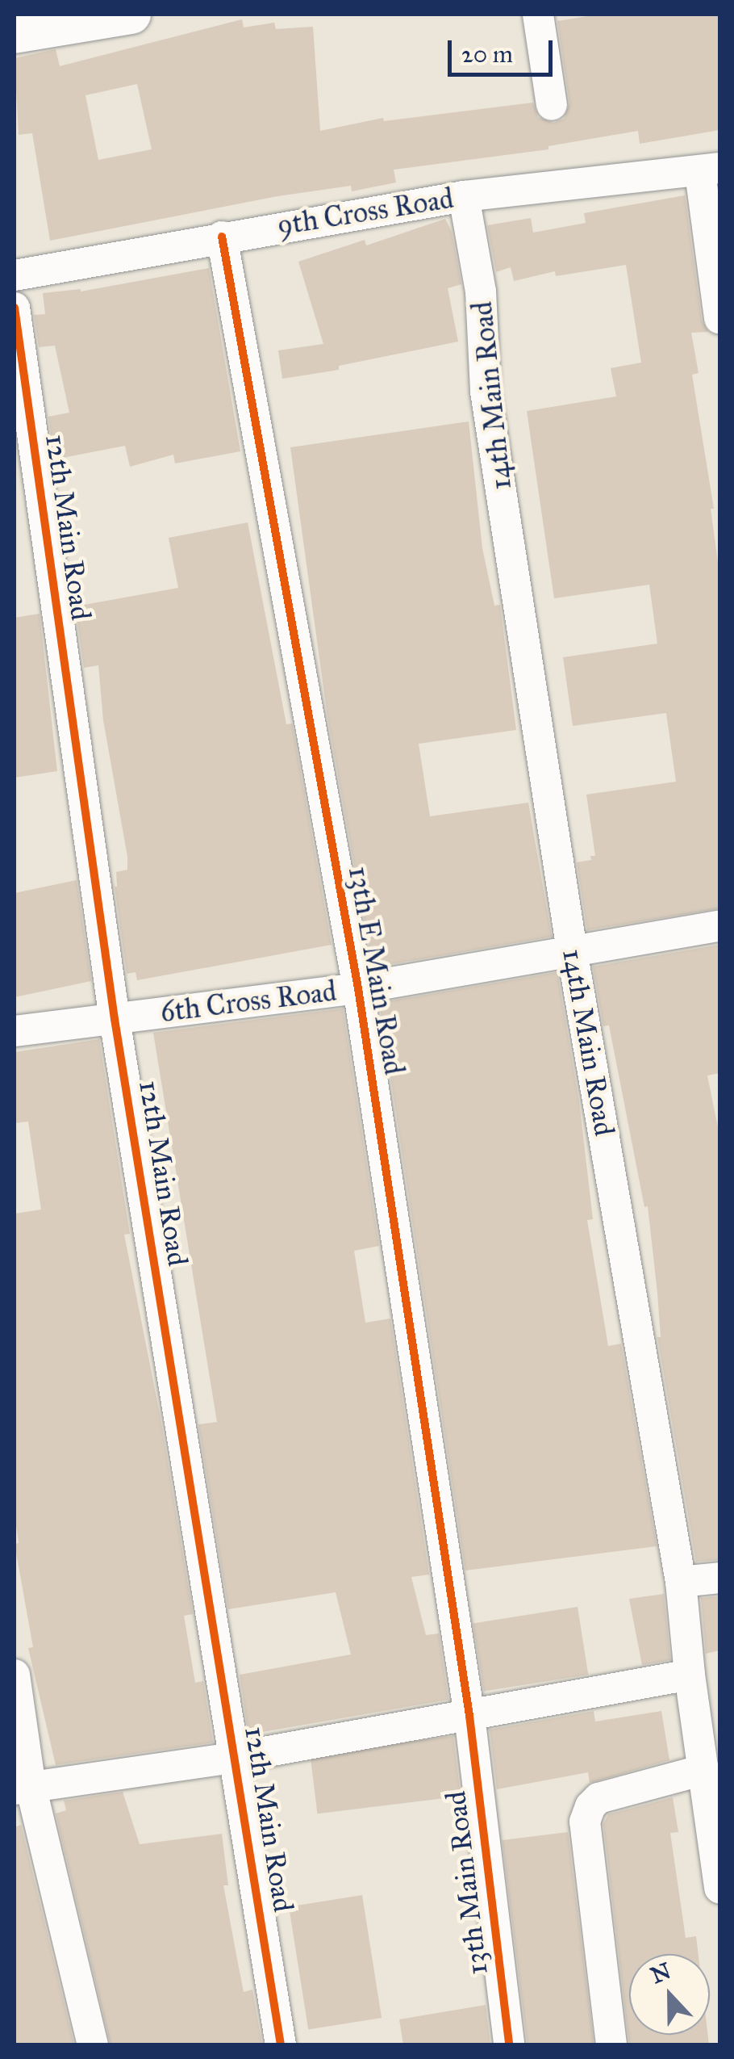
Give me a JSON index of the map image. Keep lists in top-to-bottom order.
{
  "streets": {
    "street": [
      "9th Cross Road",
      "14th Main Road",
      "12th Main Road",
      "13th E Main Road",
      "6th Cross Road",
      "13th Main Road"
    ]
  },
  "crossings": [
    ["9th Cross Road", "14th Main Road"],
    ["9th Cross Road", "13th E Main Road"],
    ["14th Main Road", "6th Cross Road"],
    ["12th Main Road", "6th Cross Road"],
    ["13th E Main Road", "6th Cross Road"],
    ["13th E Main Road", "13th Main Road"]
  ],
  "scale_bar": "20 m",
  "north": "top"
}
